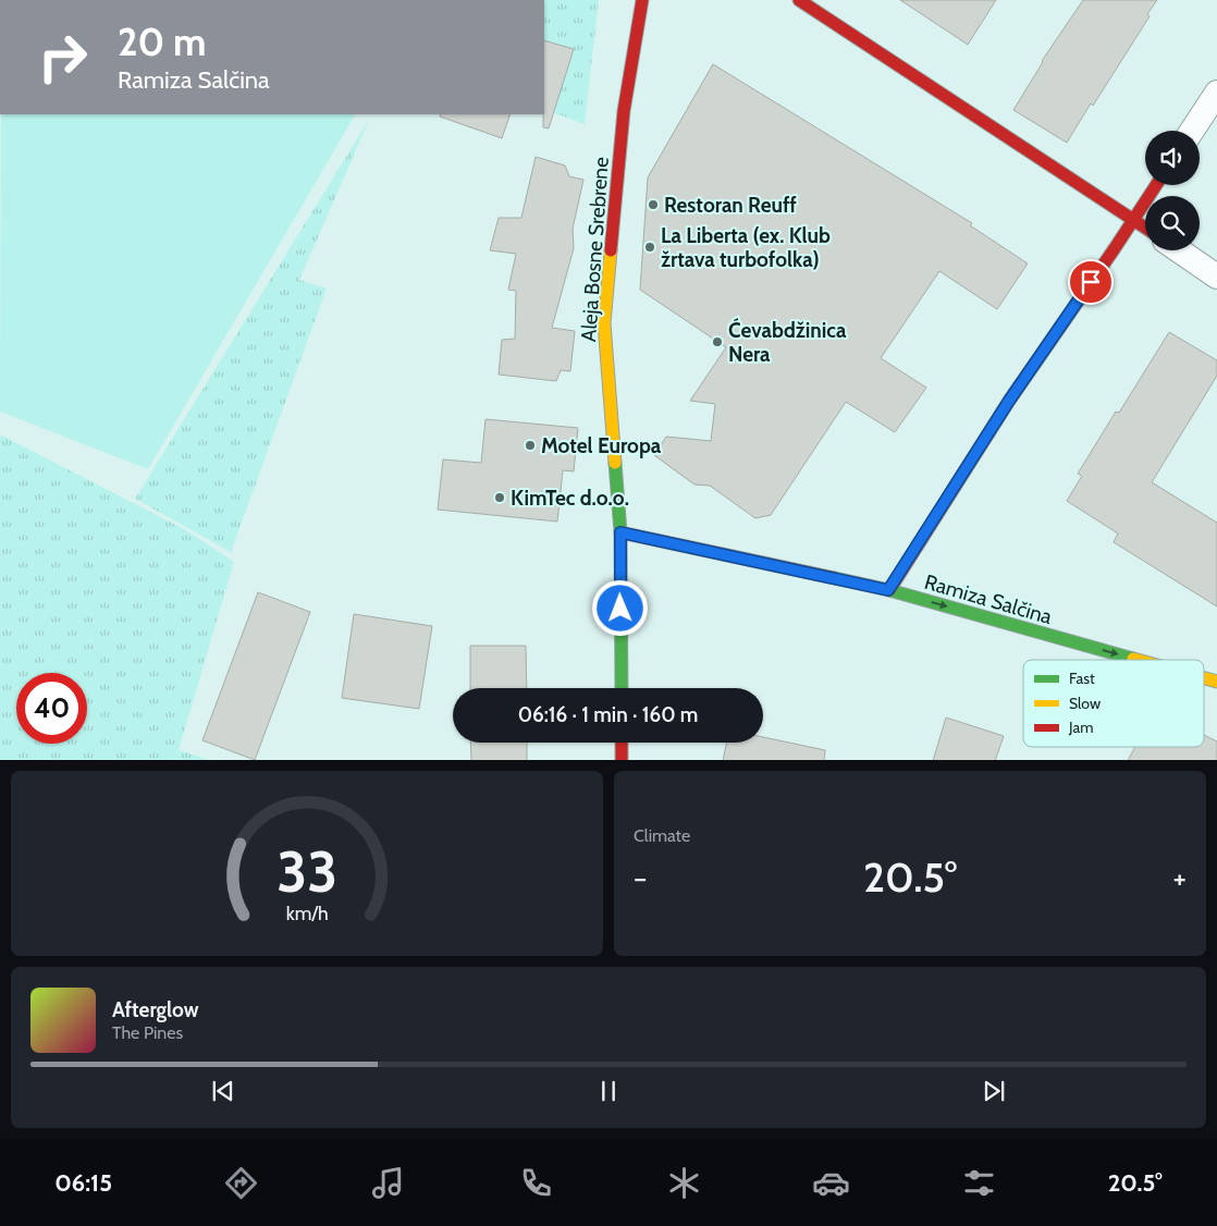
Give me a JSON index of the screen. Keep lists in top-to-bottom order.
{
  "streets": {
    "street": ["Aleja Bosne Srebrene", "Ramiza Salčina"]
  },
  "crossings": [
    ["Aleja Bosne Srebrene", "Ramiza Salčina"]
  ],
  "one_way": ["Ramiza Salčina"],
  "places": [
    "Restoran Reuff",
    "La Liberta (ex. Klub žrtava turbofolka)",
    "Ćevabdžinica Nera",
    "Motel Europa",
    "KimTec d.o.o."
  ],
  "legend": ["Fast", "Slow", "Jam"],
  "page": {
    "turn": ["20 m", "Ramiza Salčina"],
    "limit": "40",
    "trip": "06:16 · 1 min · 160 m",
    "tile": "Climate",
    "heat": ["−", "20.5°", "+"],
    "song": ["Afterglow", "The Pines"],
    "tabs": ["06:15", "20.5°"],
    "gauge": ["33", "km/h"]
  }
}
